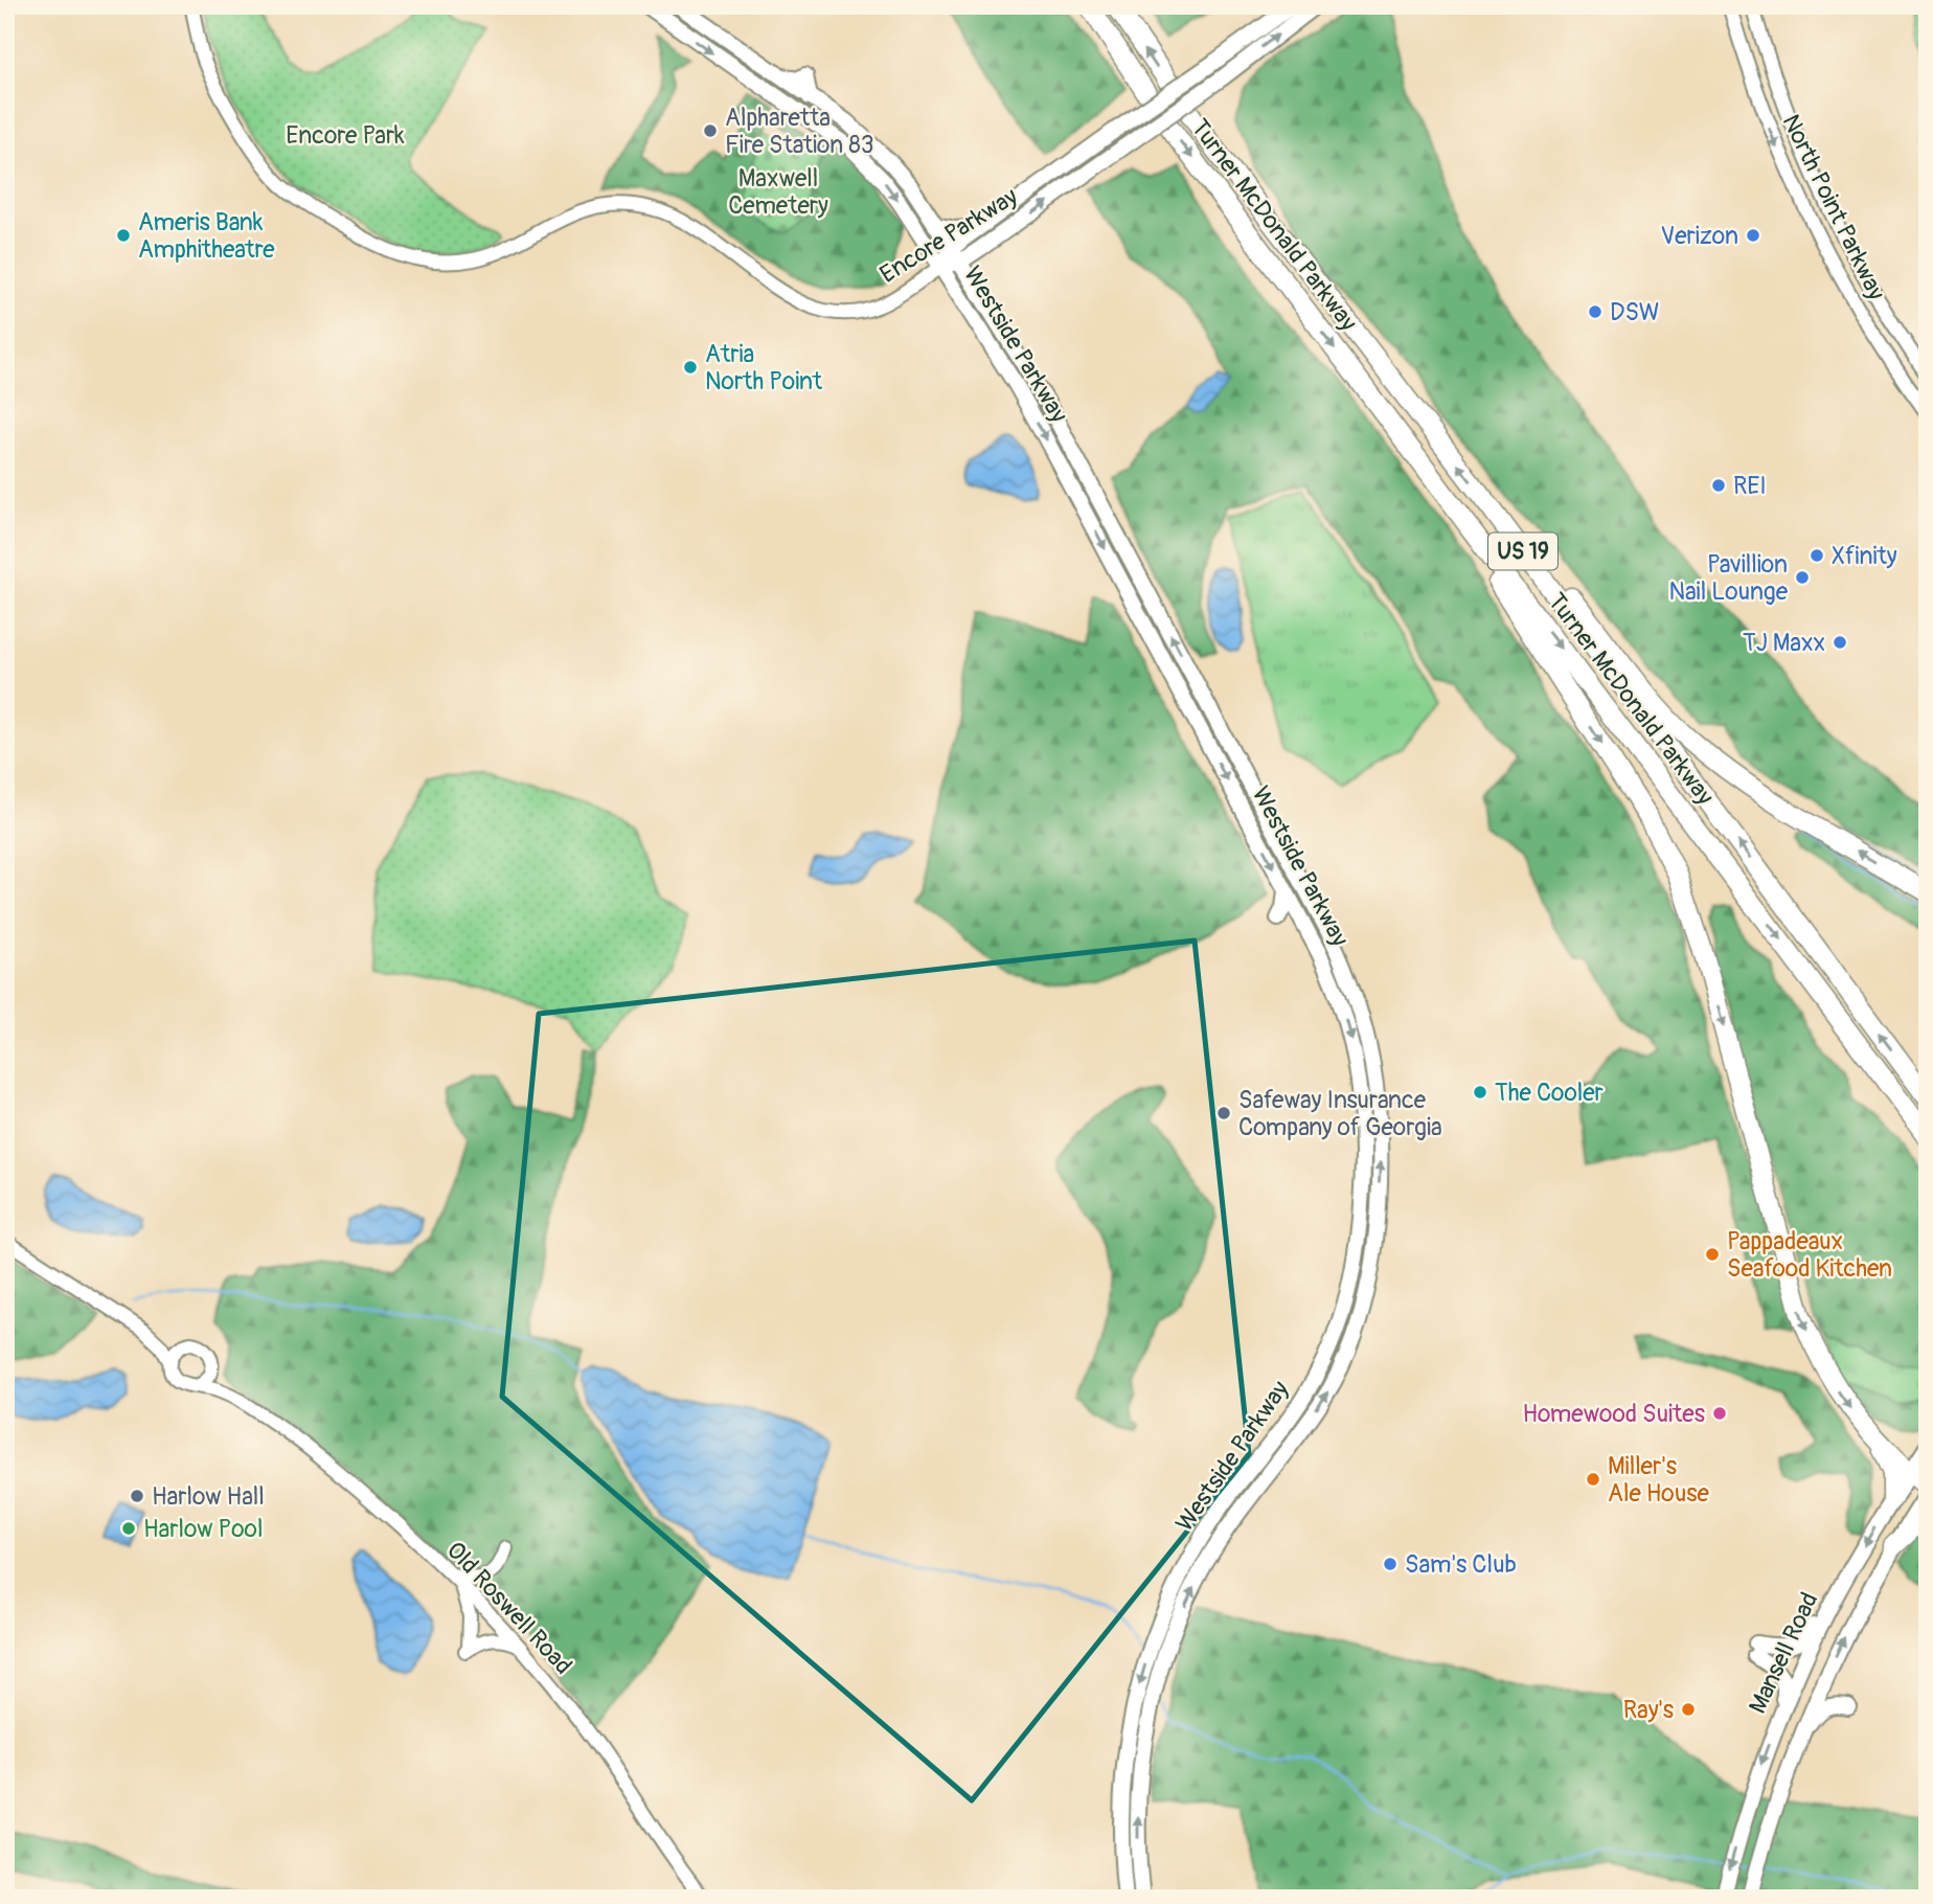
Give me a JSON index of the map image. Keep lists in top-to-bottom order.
{
  "streets": {
    "highway": ["Turner McDonald Parkway", "US 19"],
    "main road": ["Encore Parkway", "Westside Parkway", "Mansell Road"],
    "street": ["North Point Parkway", "Old Roswell Road"]
  },
  "crossings": [
    ["Encore Parkway", "Westside Parkway"]
  ],
  "parks": ["Encore Park", "Maxwell Cemetery"],
  "places": [
    "Alpharetta Fire Station 83",
    "Ameris Bank Amphitheatre",
    "Verizon",
    "DSW",
    "Atria North Point",
    "REI",
    "Xfinity",
    "Pavillion Nail Lounge",
    "TJ Maxx",
    "The Cooler",
    "Safeway Insurance Company of Georgia",
    "Pappadeaux Seafood Kitchen",
    "Homewood Suites",
    "Miller's Ale House",
    "Harlow Hall",
    "Harlow Pool",
    "Sam's Club",
    "Ray's"
  ]
}
